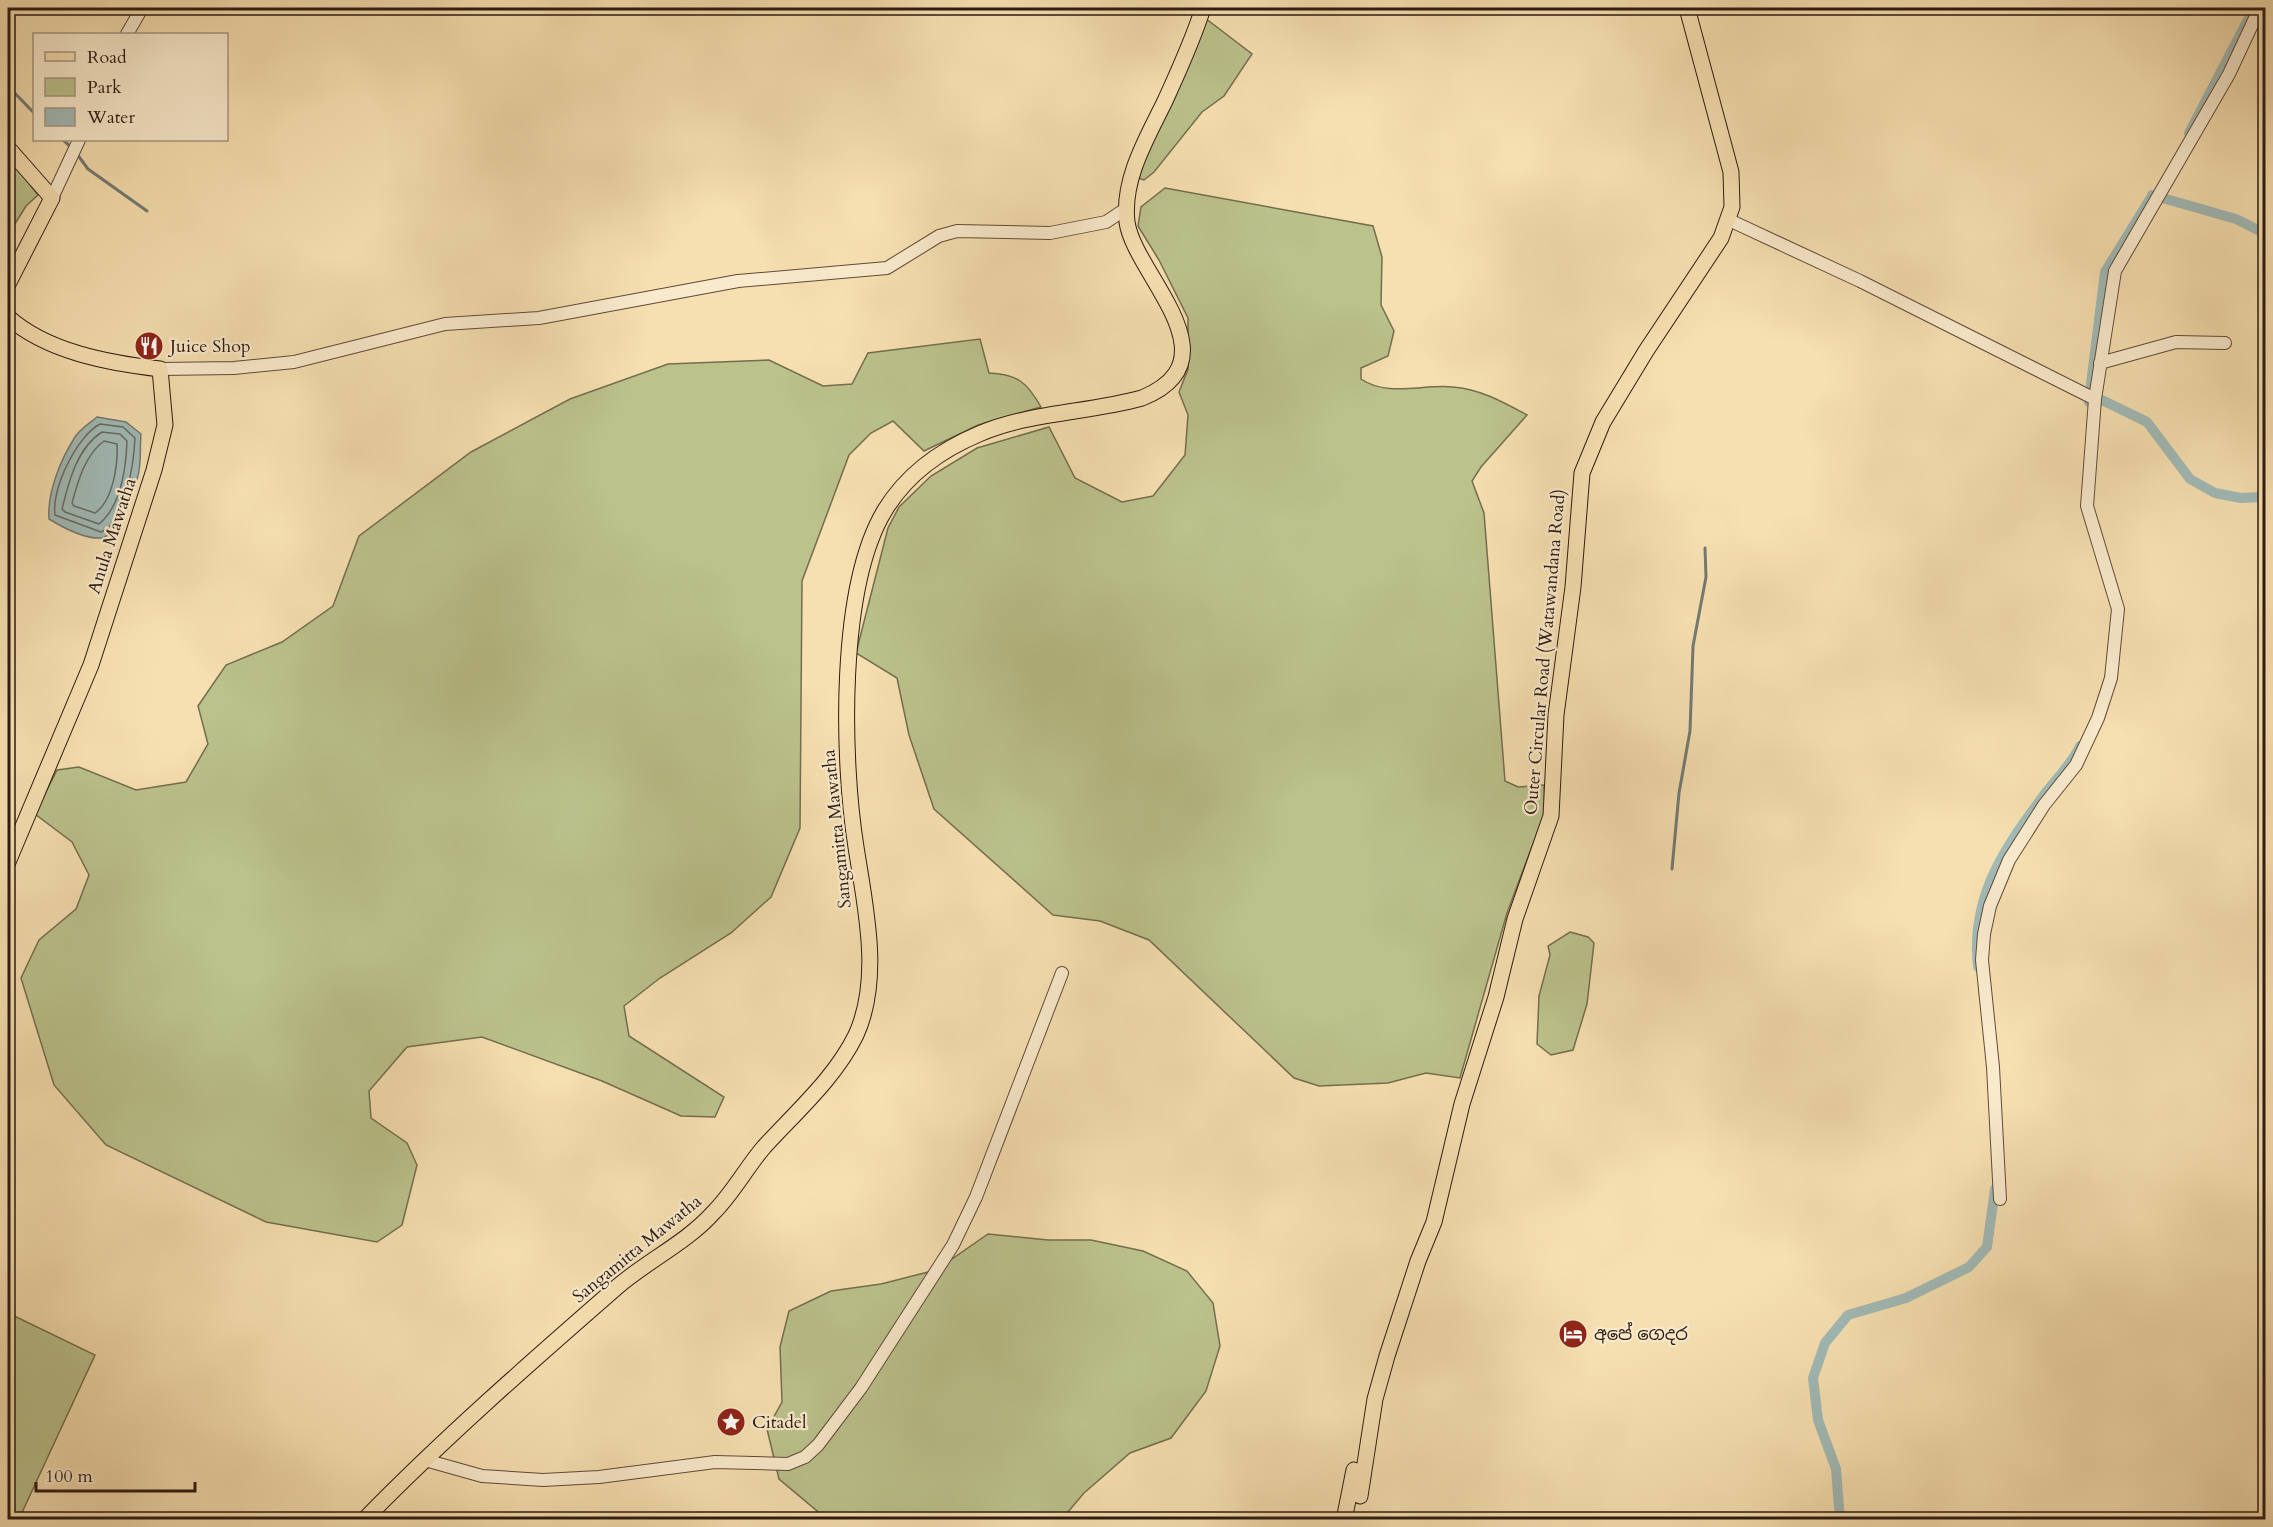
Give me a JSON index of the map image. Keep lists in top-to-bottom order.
{
  "streets": {
    "main road": ["Anula Mawatha", "Outer Circular Road (Watawandana Road)", "Sangamitta Mawatha"]
  },
  "places": {
    "restaurant": ["Juice Shop"],
    "hotel": ["අපේ ගෙදර"],
    "place": ["Citadel"]
  },
  "legend": ["Road", "Park", "Water"],
  "scale_bar": "100 m"
}
